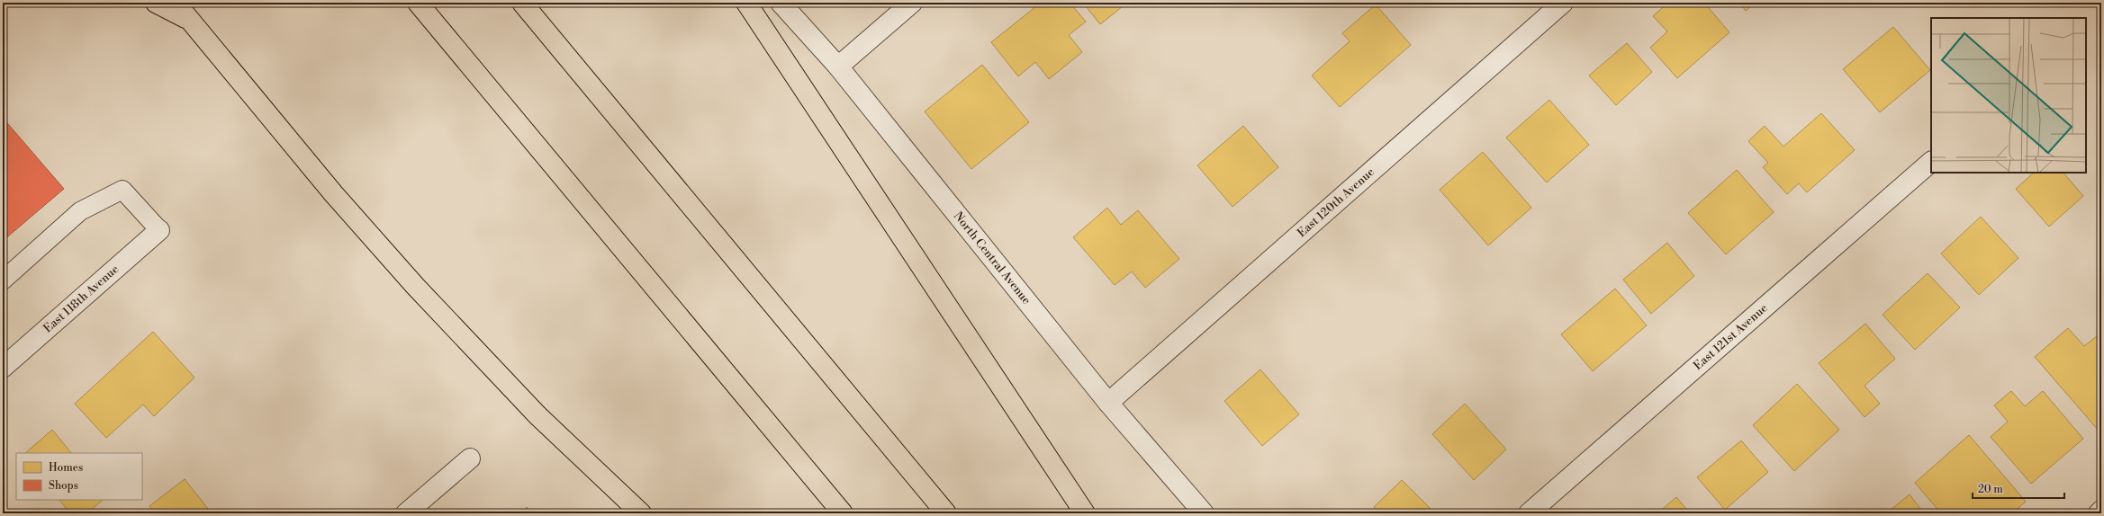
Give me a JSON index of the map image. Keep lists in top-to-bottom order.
{
  "streets": {
    "street": [
      "East 120th Avenue",
      "North Central Avenue",
      "East 118th Avenue",
      "East 121st Avenue"
    ]
  },
  "crossings": [
    ["East 120th Avenue", "North Central Avenue"]
  ],
  "legend": ["Homes", "Shops"],
  "scale_bar": "20 m"
}
